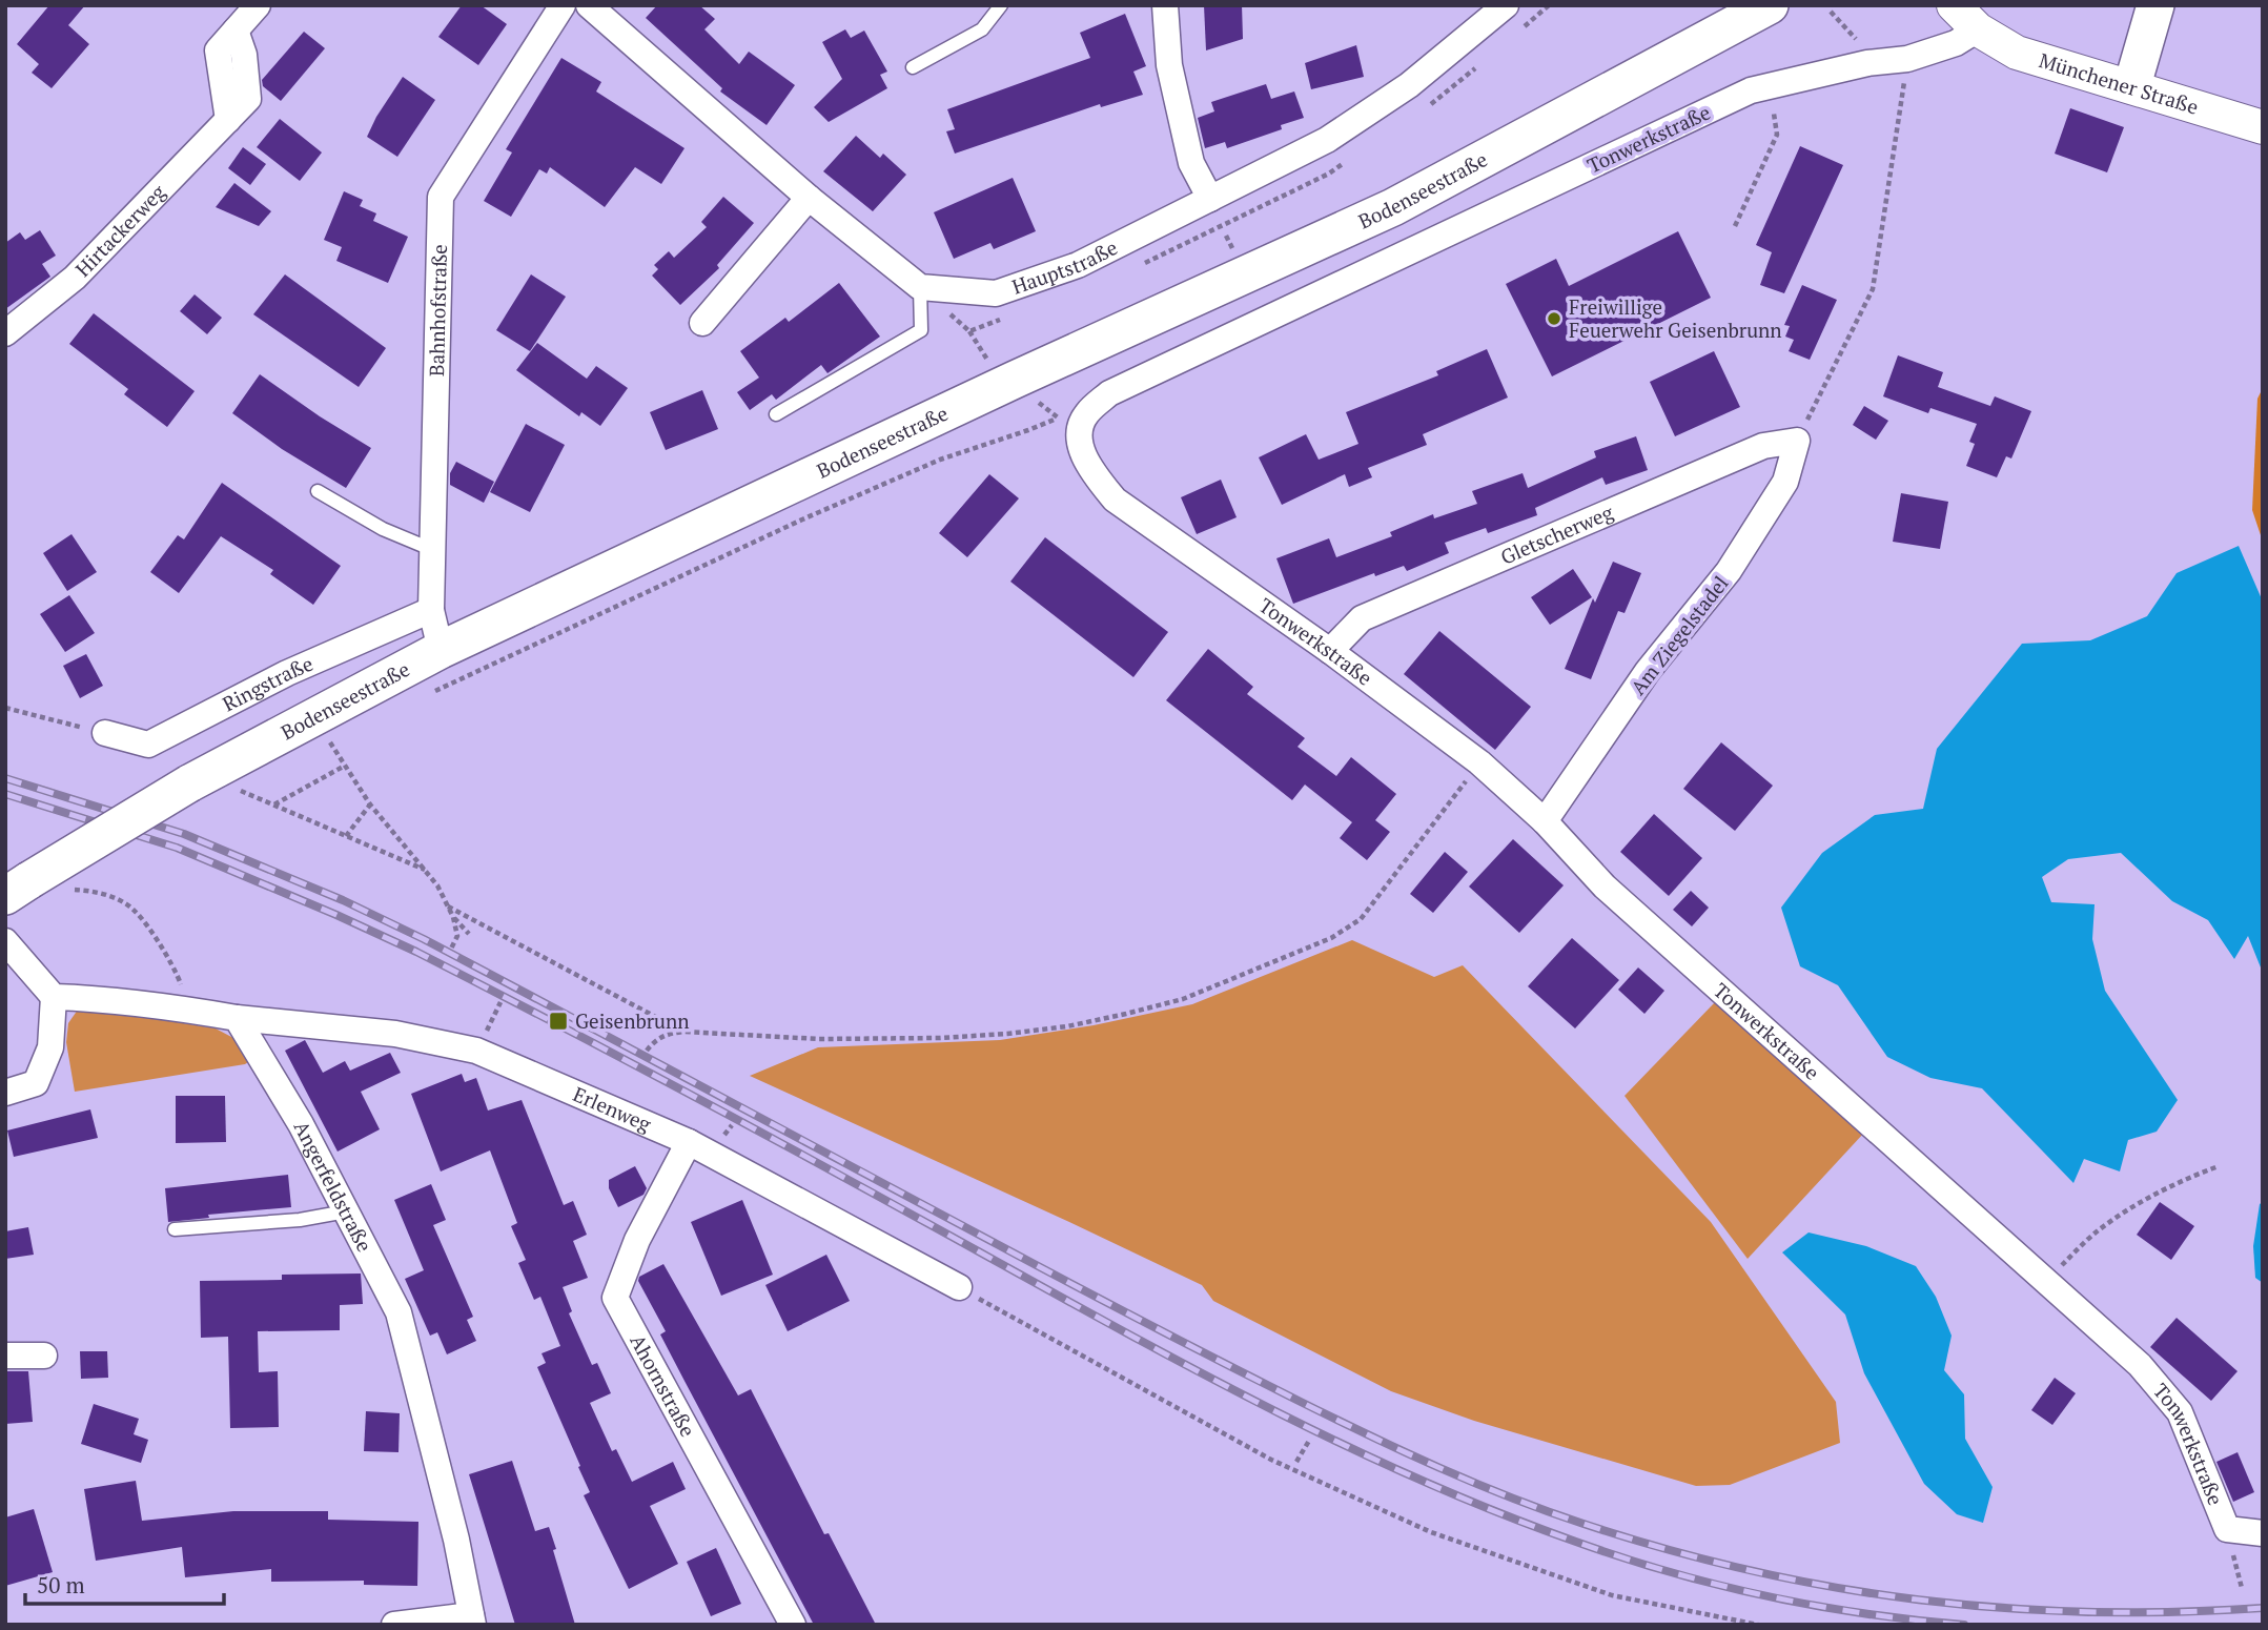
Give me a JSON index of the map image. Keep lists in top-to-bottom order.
{
  "streets": {
    "main road": ["Bodenseestraße"],
    "street": [
      "Münchener Straße",
      "Tonwerkstraße",
      "Hirtackerweg",
      "Hauptstraße",
      "Bahnhofstraße",
      "Gletscherweg",
      "Am Ziegelstadel",
      "Ringstraße",
      "Erlenweg",
      "Angerfeldstraße",
      "Ahornstraße"
    ]
  },
  "crossings": [
    ["Münchener Straße", "Tonwerkstraße"],
    ["Tonwerkstraße", "Gletscherweg"],
    ["Tonwerkstraße", "Am Ziegelstadel"],
    ["Bodenseestraße", "Bahnhofstraße"],
    ["Bahnhofstraße", "Ringstraße"],
    ["Gletscherweg", "Am Ziegelstadel"],
    ["Erlenweg", "Angerfeldstraße"],
    ["Erlenweg", "Ahornstraße"]
  ],
  "places": {
    "other": ["Freiwillige Feuerwehr Geisenbrunn"],
    "transit": ["Geisenbrunn"]
  },
  "scale_bar": "50 m"
}
